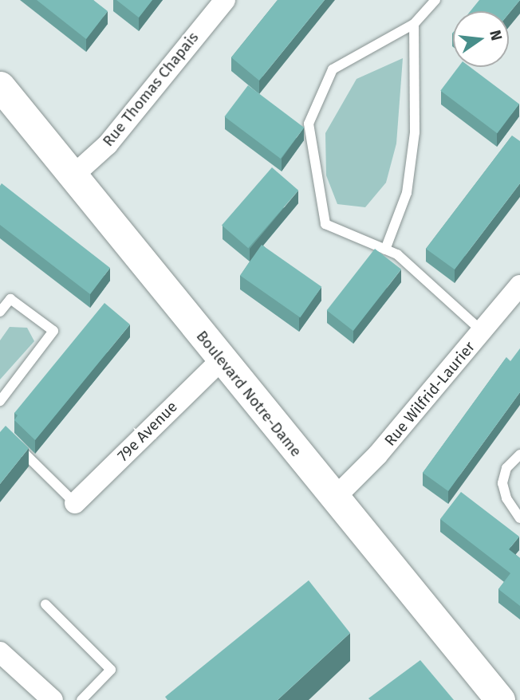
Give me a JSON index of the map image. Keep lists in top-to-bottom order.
{
  "streets": {
    "street": [
      "Rue Thomas Chapais",
      "Boulevard Notre-Dame",
      "Rue Wilfrid-Laurier",
      "79e Avenue"
    ]
  },
  "crossings": [
    ["Rue Thomas Chapais", "Boulevard Notre-Dame"],
    ["Boulevard Notre-Dame", "Rue Wilfrid-Laurier"],
    ["Boulevard Notre-Dame", "79e Avenue"]
  ],
  "north": "right"
}
